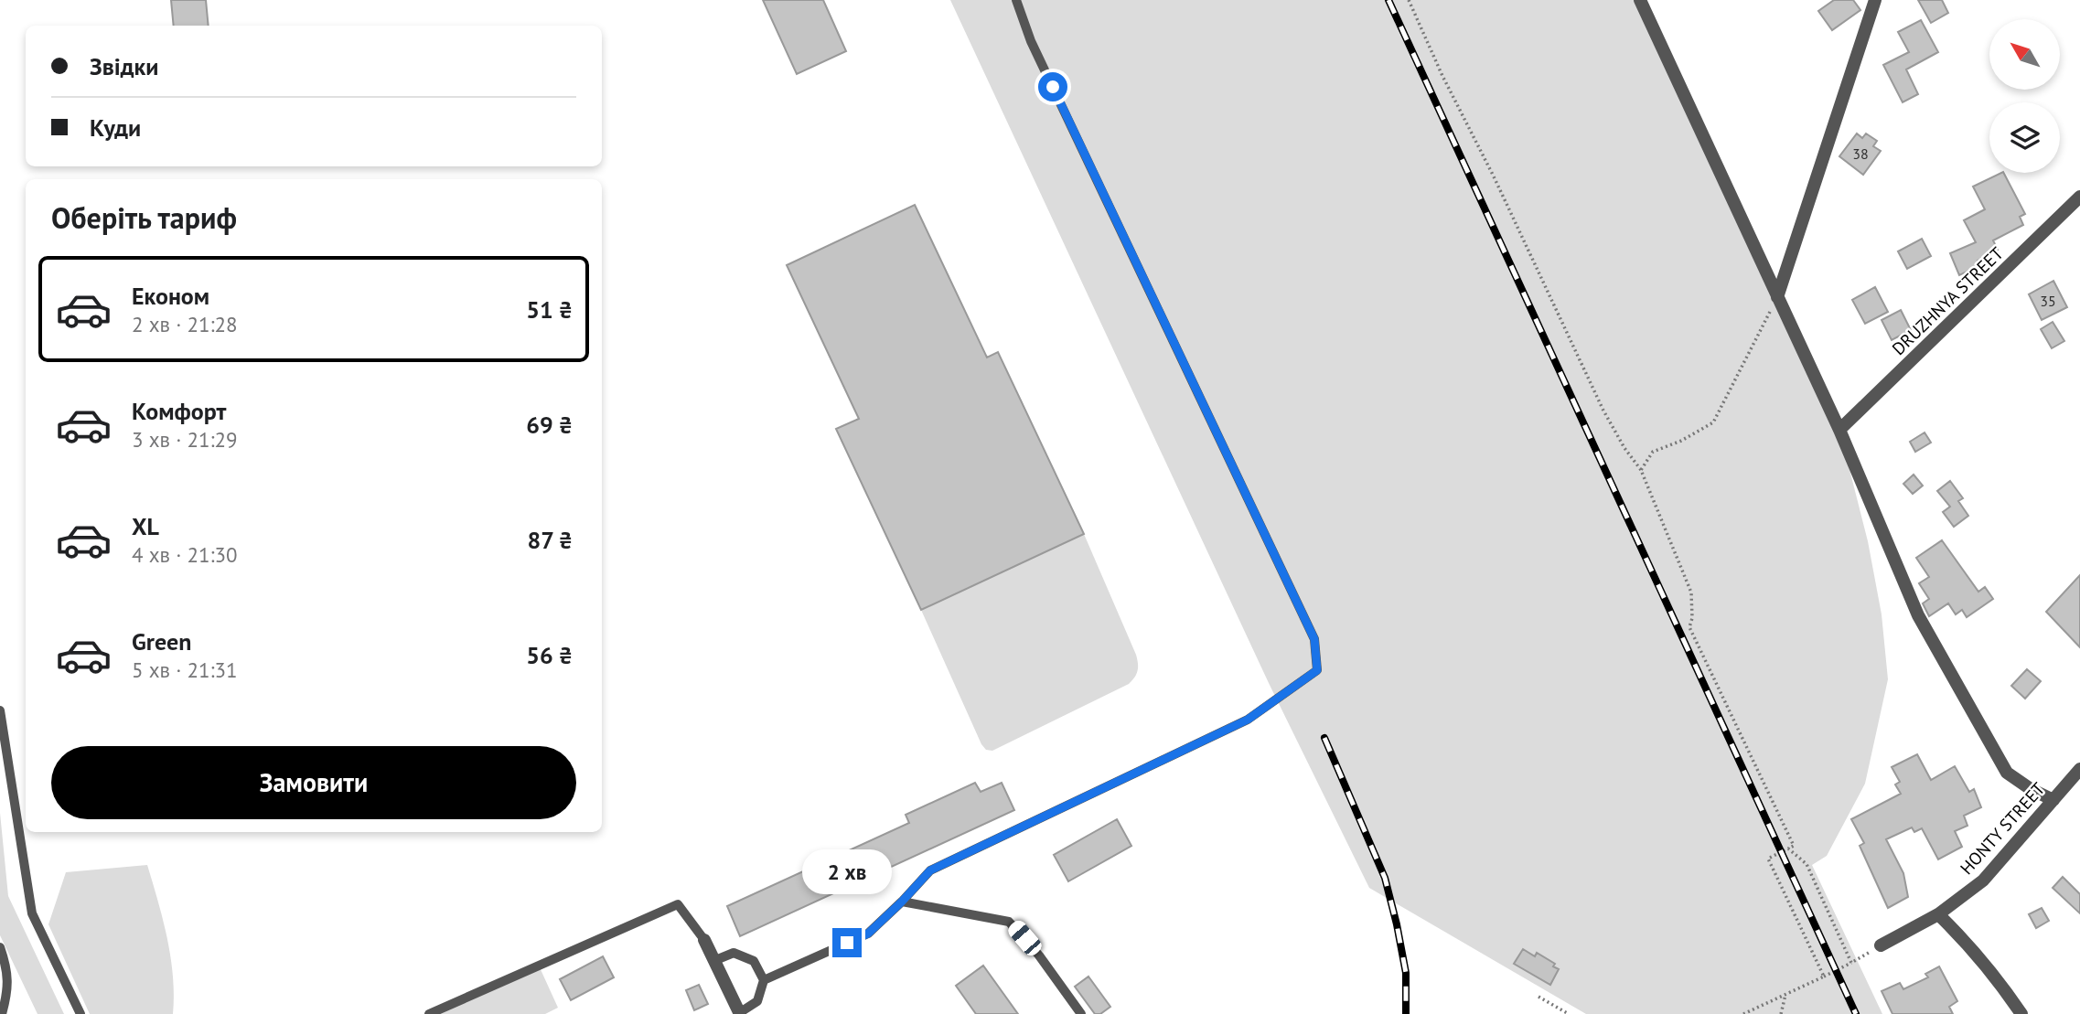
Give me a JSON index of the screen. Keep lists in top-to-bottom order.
{
  "streets": {
    "street": ["DRUZHNYA STREET", "HONTY STREET"]
  },
  "house_numbers": ["38", "35"],
  "north": "top left",
  "page": {
    "banner": ["Звідки", "Куди"],
    "heading": "Оберіть тариф",
    "list": [
      {
        "name": "Економ",
        "note": "2 хв · 21:28",
        "value": "51 ₴"
      },
      {
        "name": "Комфорт",
        "note": "3 хв · 21:29",
        "value": "69 ₴"
      },
      {
        "name": "XL",
        "note": "4 хв · 21:30",
        "value": "87 ₴"
      },
      {
        "name": "Green",
        "note": "5 хв · 21:31",
        "value": "56 ₴"
      }
    ],
    "buttons": "Замовити",
    "bubble": "2 хв"
  }
}
